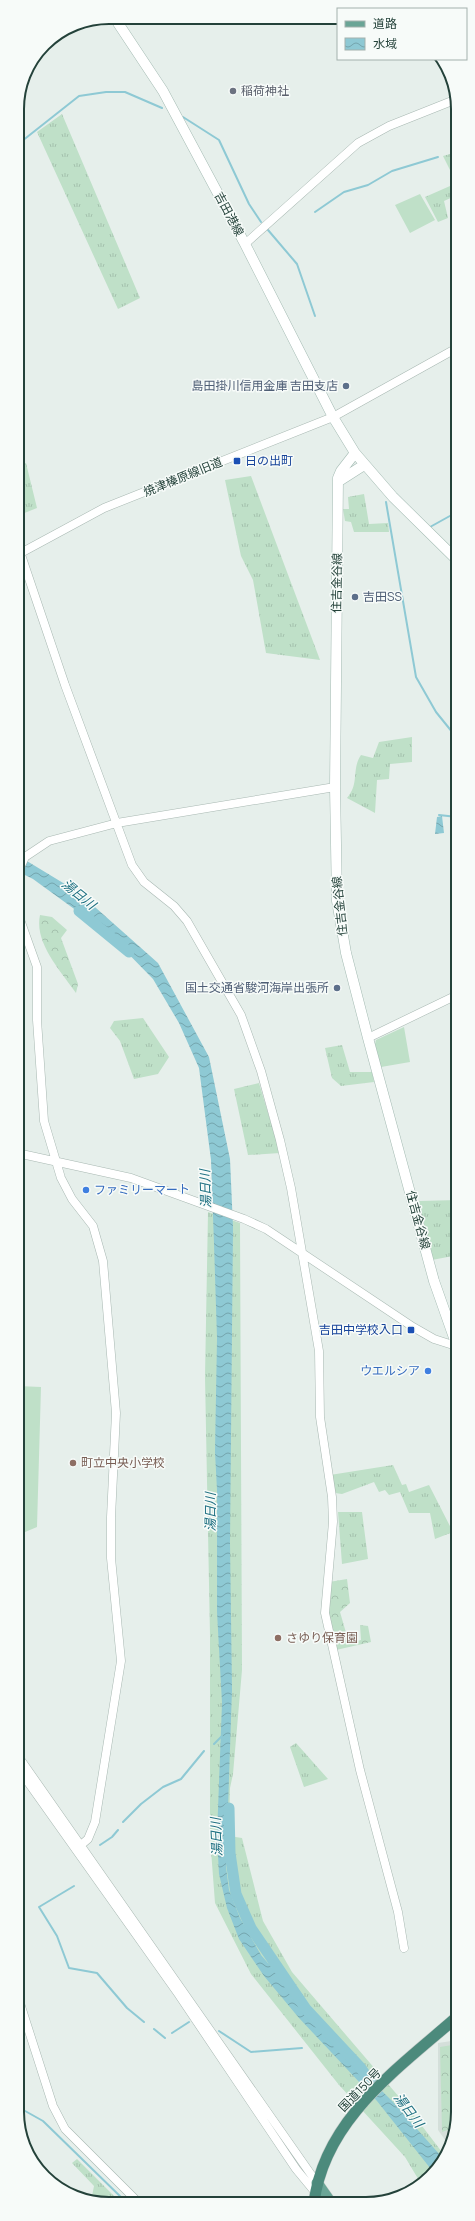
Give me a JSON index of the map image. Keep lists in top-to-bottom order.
{
  "streets": {
    "highway": ["国道150号"],
    "main road": ["吉田港線", "住吉金谷線"],
    "street": ["焼津榛原線旧道"]
  },
  "crossings": [
    ["吉田港線", "焼津榛原線旧道"]
  ],
  "water": ["湯日川"],
  "places": {
    "other": [
      "稲荷神社",
      "島田掛川信用金庫 吉田支店",
      "吉田SS",
      "国土交通省駿河海岸出張所",
      "ファミリーマート",
      "ウエルシア",
      "町立中央小学校",
      "さゆり保育園"
    ],
    "transit": ["日の出町", "吉田中学校入口"]
  },
  "legend": ["道路", "水域"]
}
